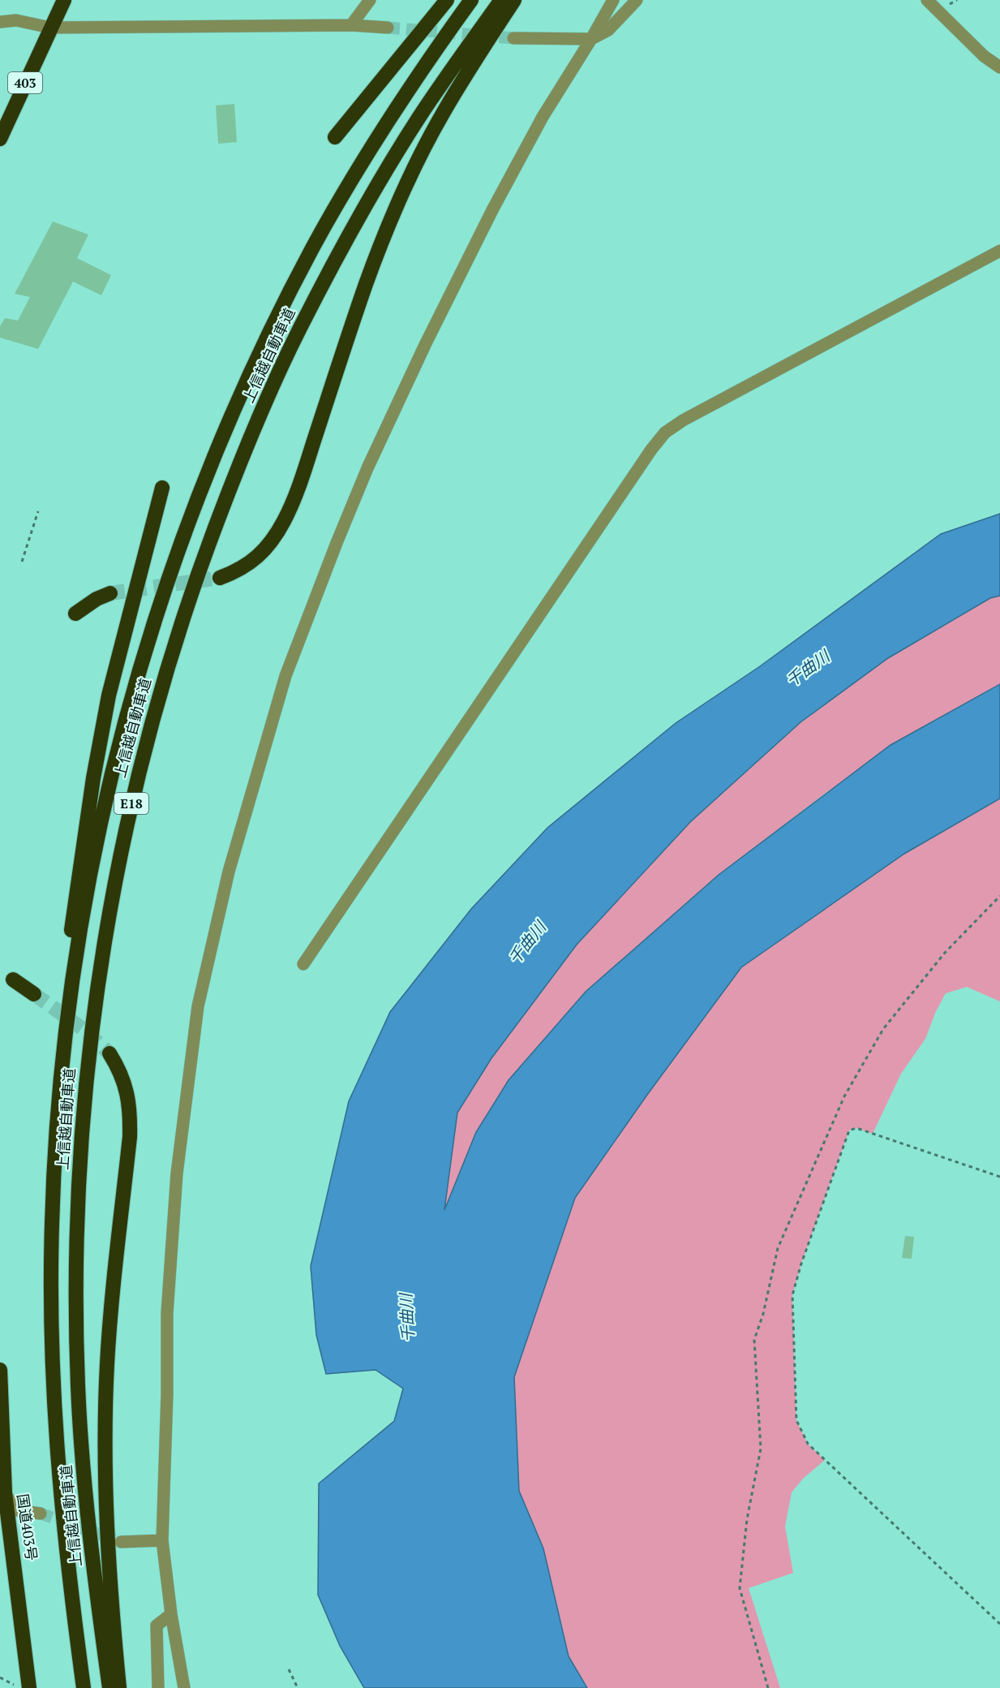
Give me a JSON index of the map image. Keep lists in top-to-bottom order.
{
  "streets": {
    "highway": [
      "403",
      "上信越自動車道",
      "E18",
      "国道403号"
    ]
  },
  "water": ["千曲川"]
}
